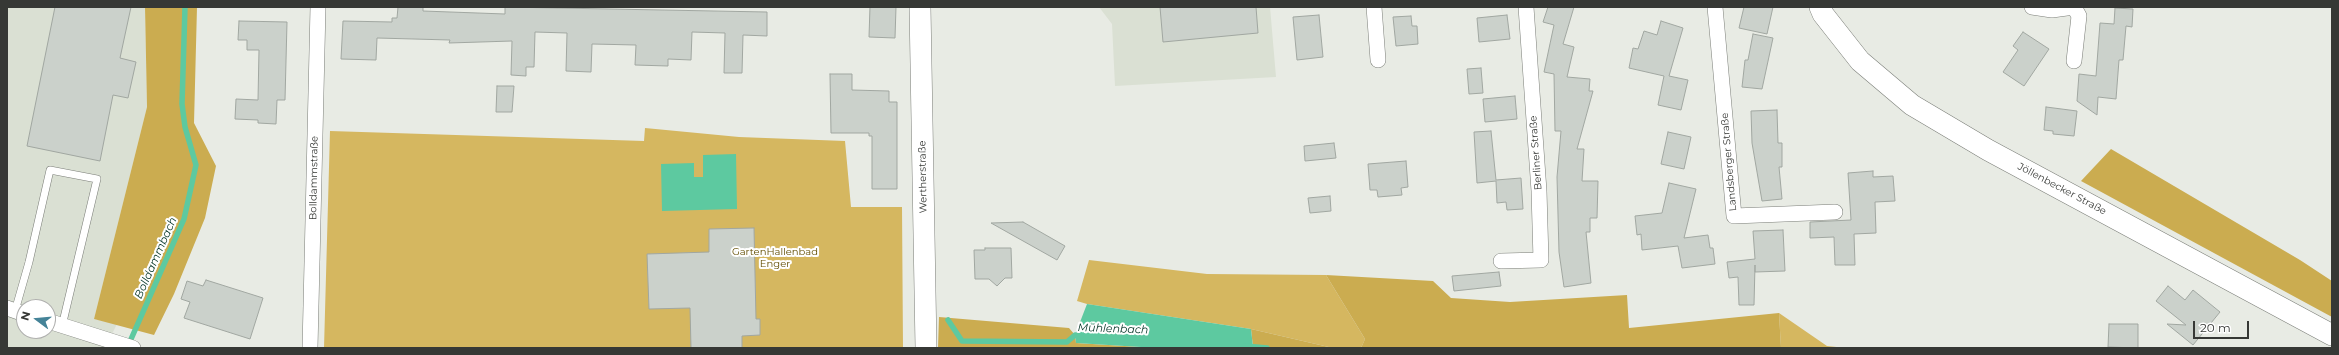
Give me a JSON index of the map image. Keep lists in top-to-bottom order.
{
  "streets": {
    "main road": ["Wertherstraße", "Jöllenbecker Straße"],
    "street": ["Berliner Straße", "Landsberger Straße", "Bolldammstraße"]
  },
  "water": ["Bolldammbach", "Mühlenbach"],
  "parks": ["GartenHallenbad Enger"],
  "scale_bar": "20 m",
  "north": "left"
}
